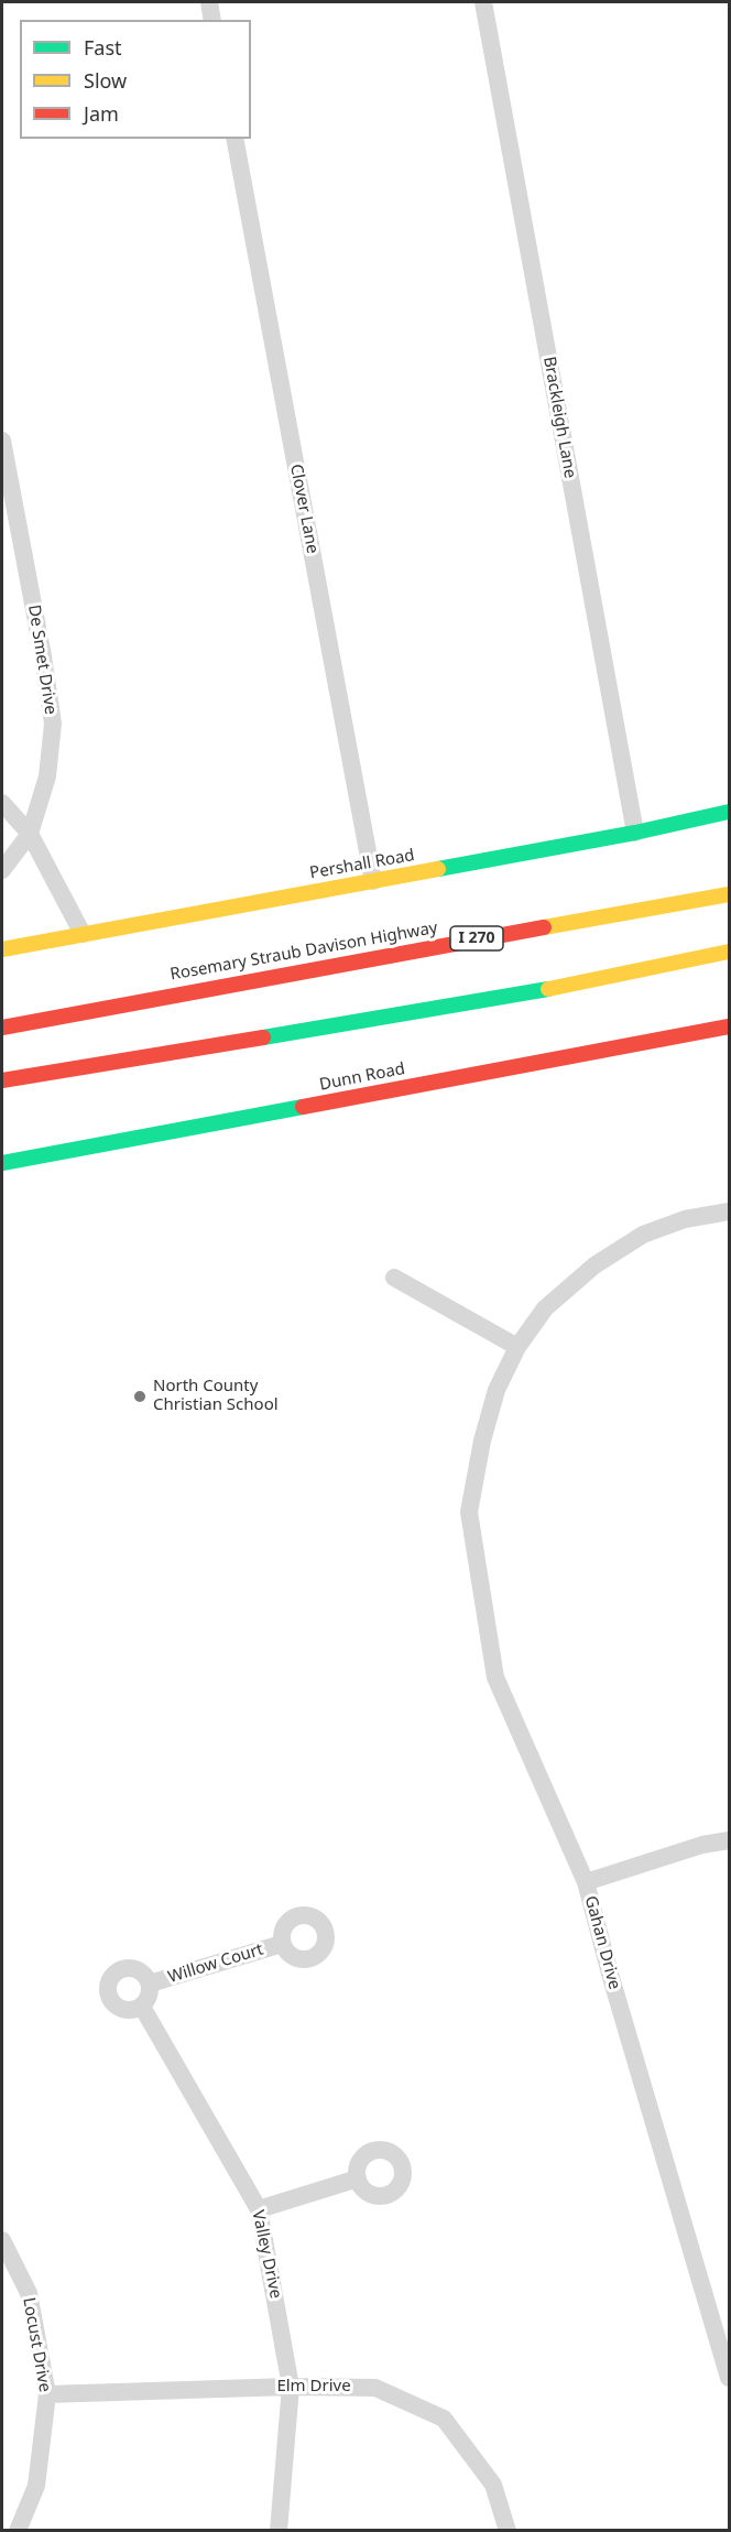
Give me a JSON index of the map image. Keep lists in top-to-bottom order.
{
  "streets": {
    "main road": [
      "Pershall Road",
      "I 270",
      "Rosemary Straub Davison Highway",
      "Dunn Road"
    ],
    "street": [
      "Brackleigh Lane",
      "Clover Lane",
      "De Smet Drive",
      "Gahan Drive",
      "Willow Court",
      "Valley Drive",
      "Locust Drive",
      "Elm Drive"
    ]
  },
  "crossings": [
    ["Brackleigh Lane", "Pershall Road"],
    ["Clover Lane", "Pershall Road"],
    ["Willow Court", "Valley Drive"],
    ["Valley Drive", "Elm Drive"],
    ["Locust Drive", "Elm Drive"]
  ],
  "places": ["North County Christian School"],
  "legend": ["Fast", "Slow", "Jam"]
}
